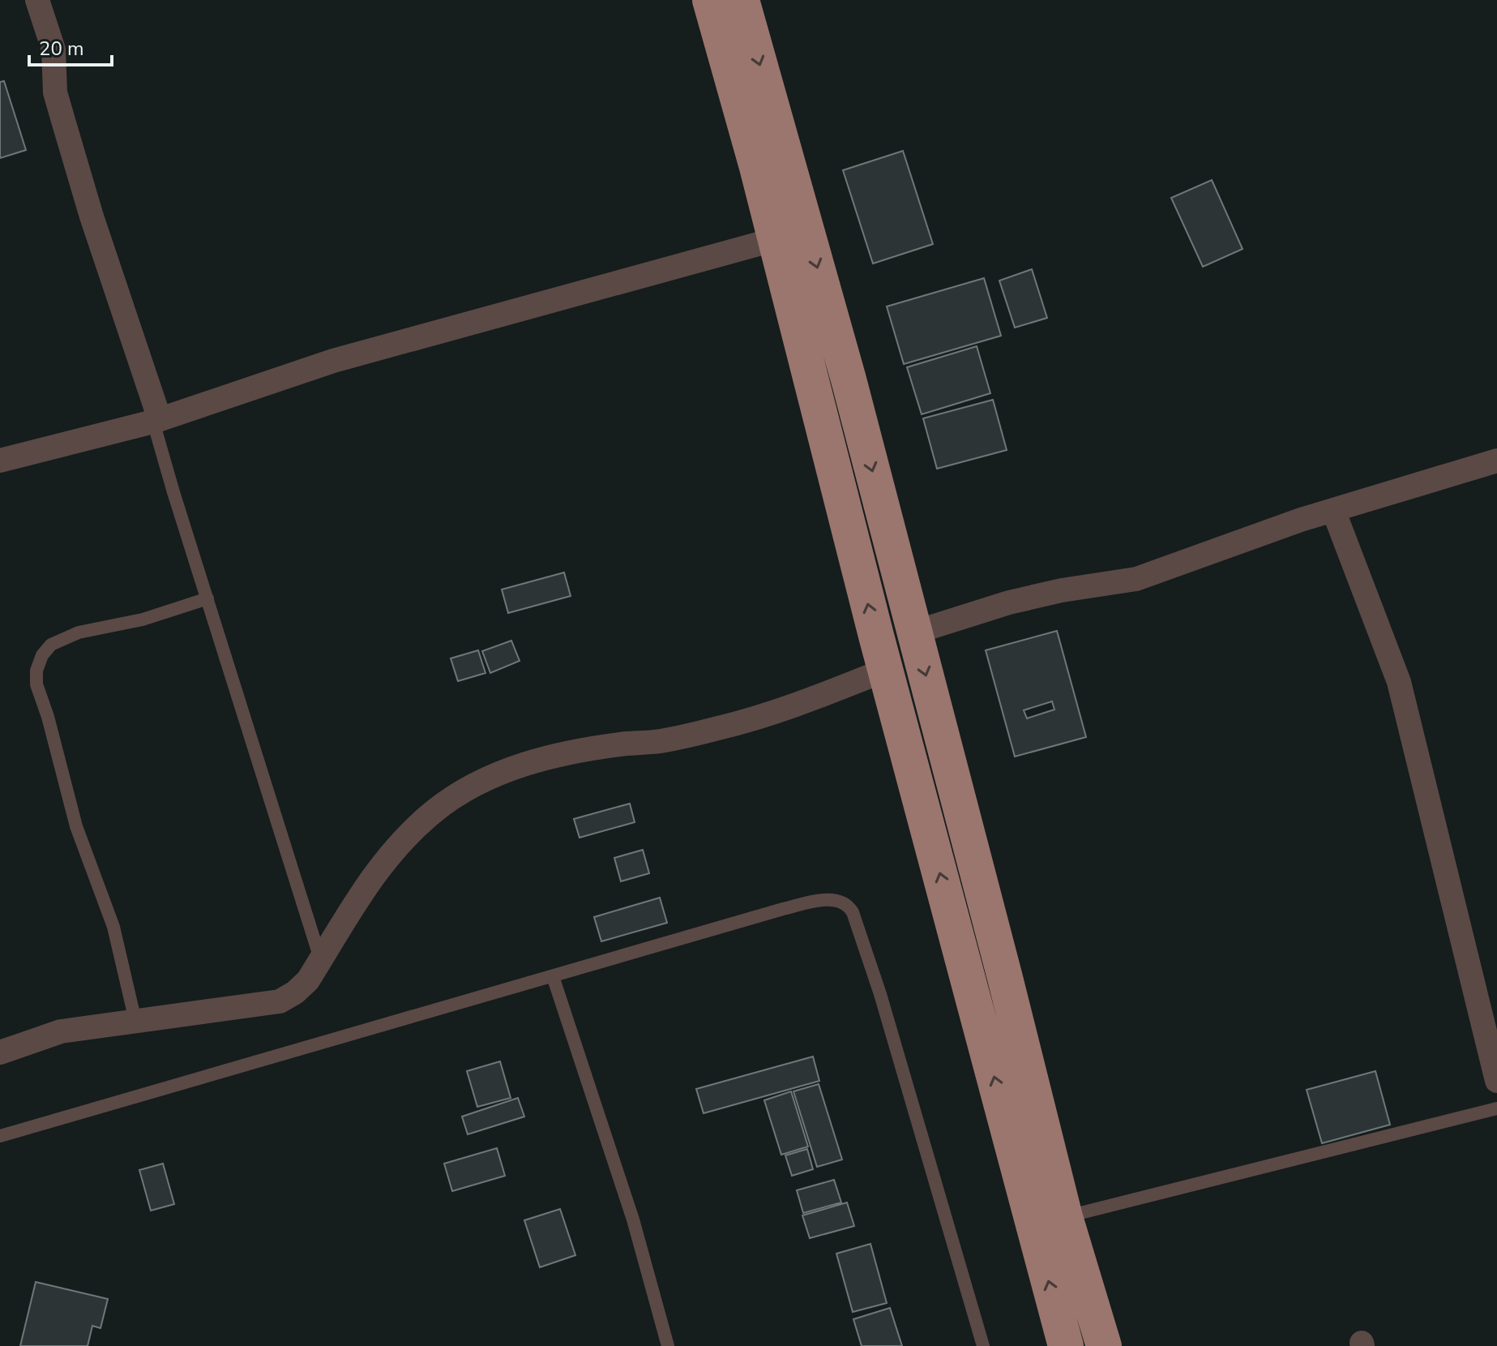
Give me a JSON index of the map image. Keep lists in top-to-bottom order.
{
  "scale_bar": "20 m"
}
